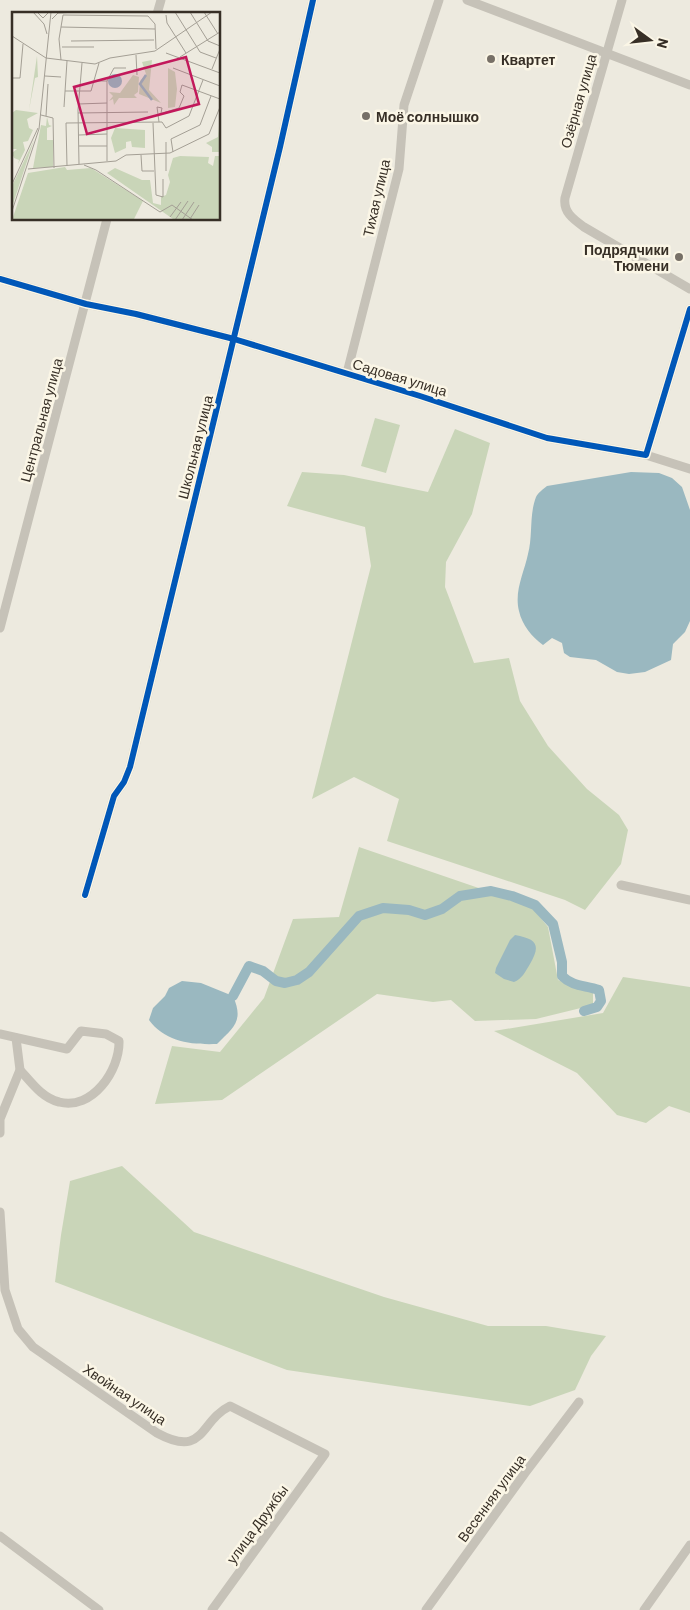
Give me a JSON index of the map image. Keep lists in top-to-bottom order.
{
  "streets": {
    "street": [
      "Озёрная улица",
      "Тихая улица",
      "Садовая улица",
      "Центральная улица",
      "Школьная улица",
      "Хвойная улица",
      "Весенняя улица",
      "улица Дружбы"
    ]
  },
  "crossings": [
    ["Тихая улица", "Садовая улица"],
    ["Садовая улица", "Центральная улица"],
    ["Садовая улица", "Школьная улица"],
    ["Хвойная улица", "улица Дружбы"]
  ],
  "places": ["Квартет", "Моё солнышко", "Подрядчики Тюмени"],
  "north": "right"
}
